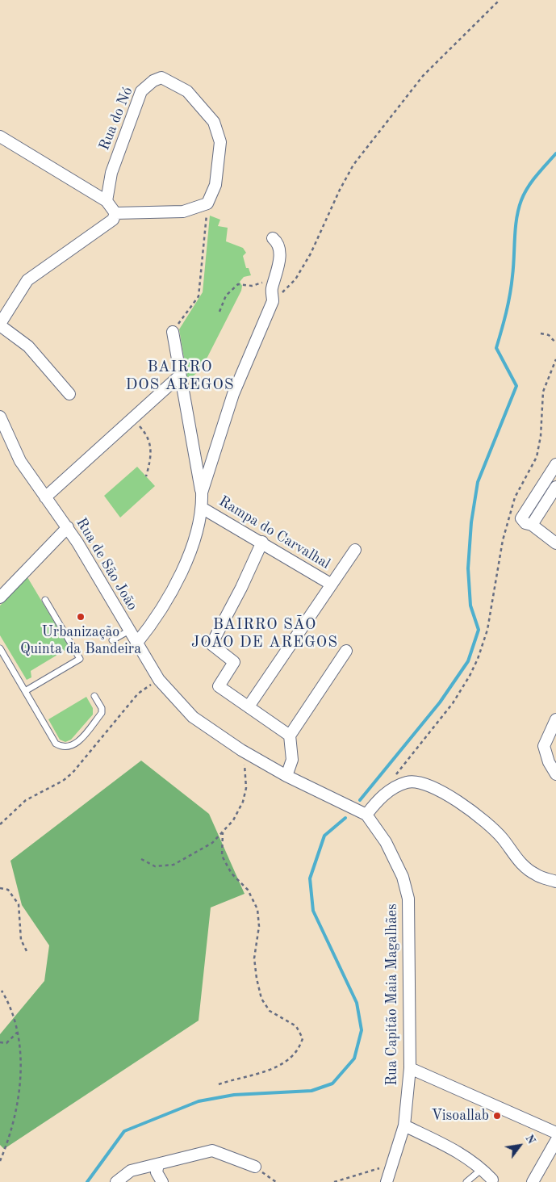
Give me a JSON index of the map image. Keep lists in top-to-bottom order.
{
  "streets": {
    "street": [
      "Rua do Nó",
      "Rampa do Carvalhal",
      "Rua de São João",
      "Rua Capitão Maia Magalhães"
    ]
  },
  "crossings": [
    ["Rua de São João", "Rua Capitão Maia Magalhães"]
  ],
  "districts": ["BAIRRO DOS AREGOS", "BAIRRO SÃO JOÃO DE AREGOS"],
  "places": ["Urbanização Quinta da Bandeira", "Visoallab"],
  "north": "top right"
}
